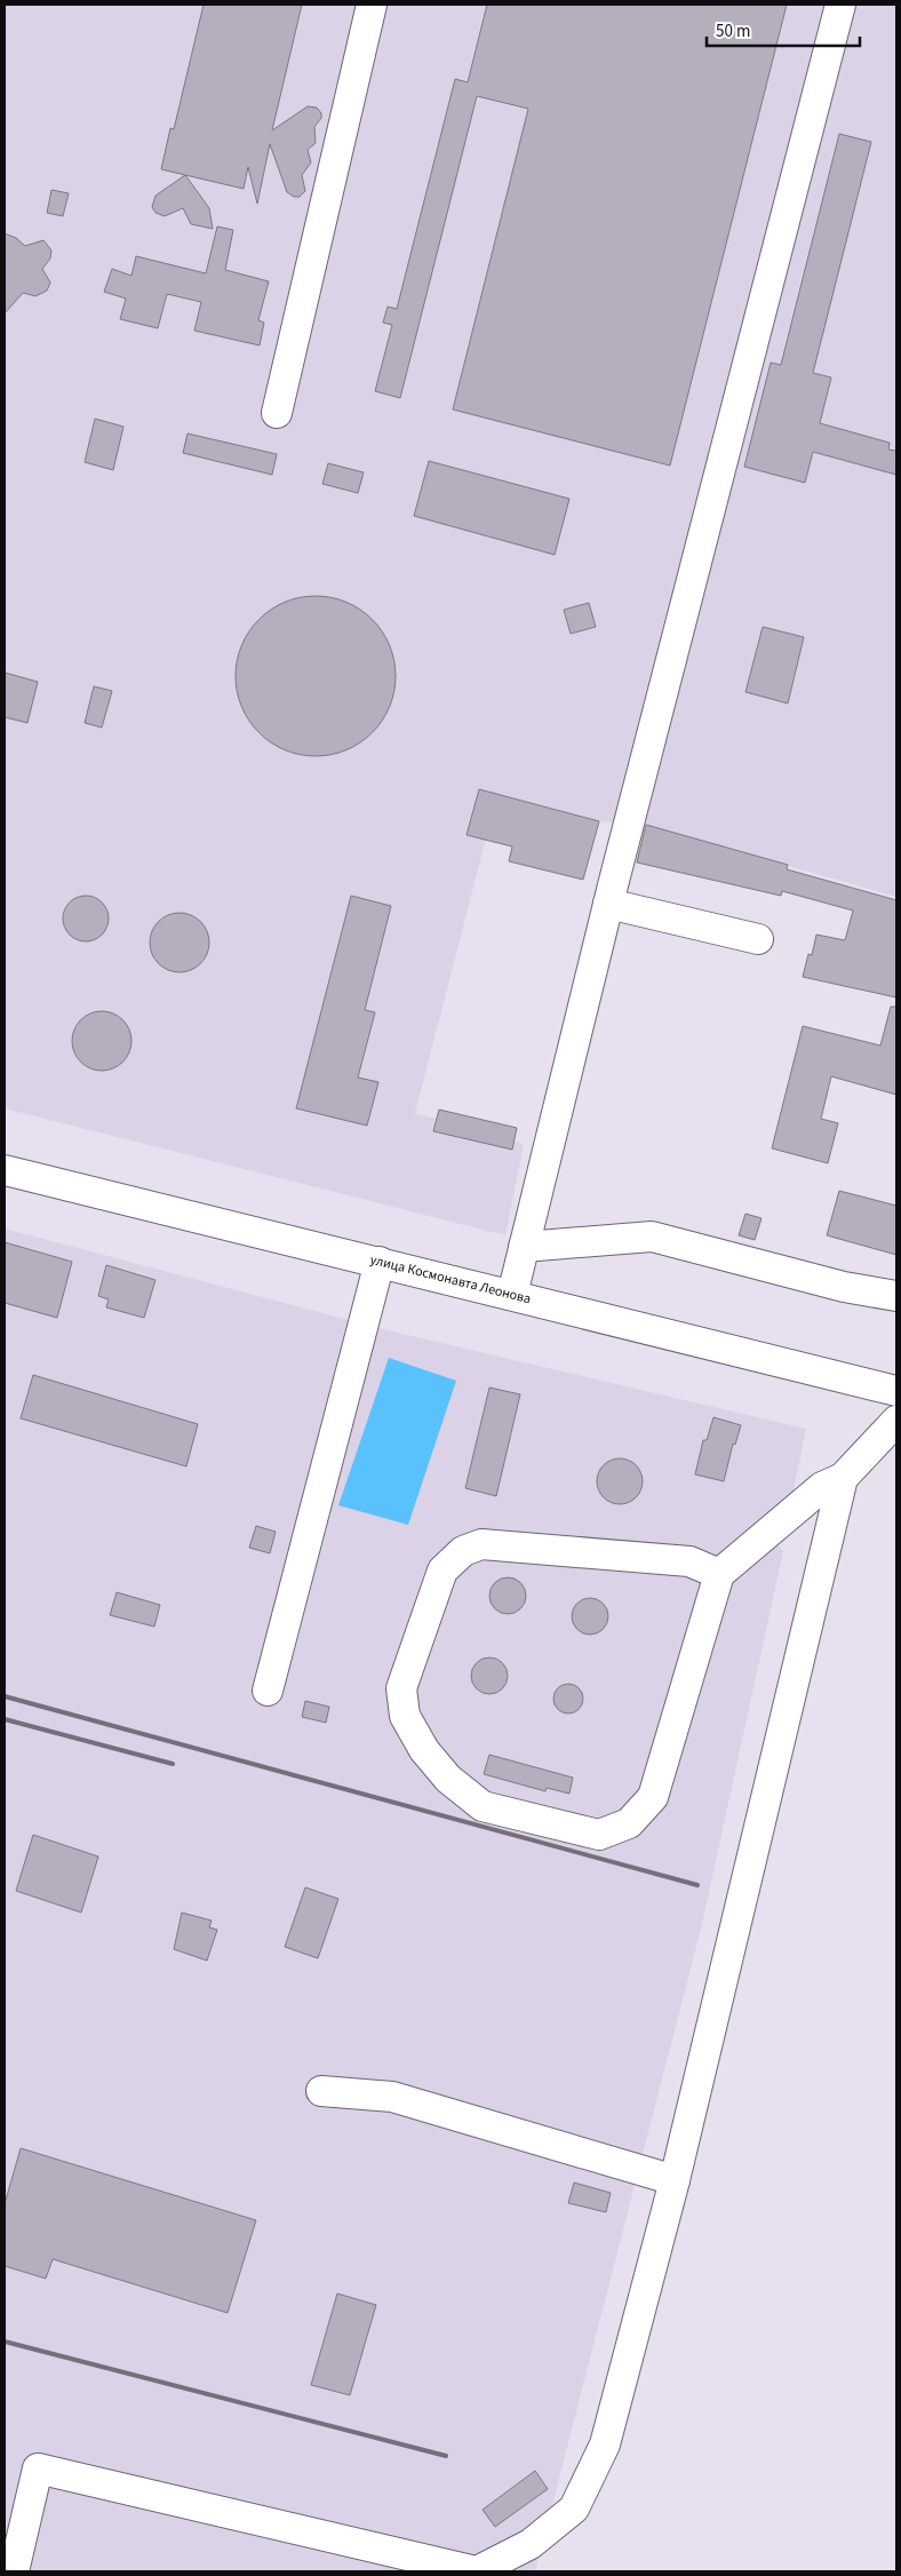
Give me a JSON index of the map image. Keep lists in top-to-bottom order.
{
  "streets": {
    "street": ["улица Космонавта Леонова"]
  },
  "scale_bar": "50 m"
}
